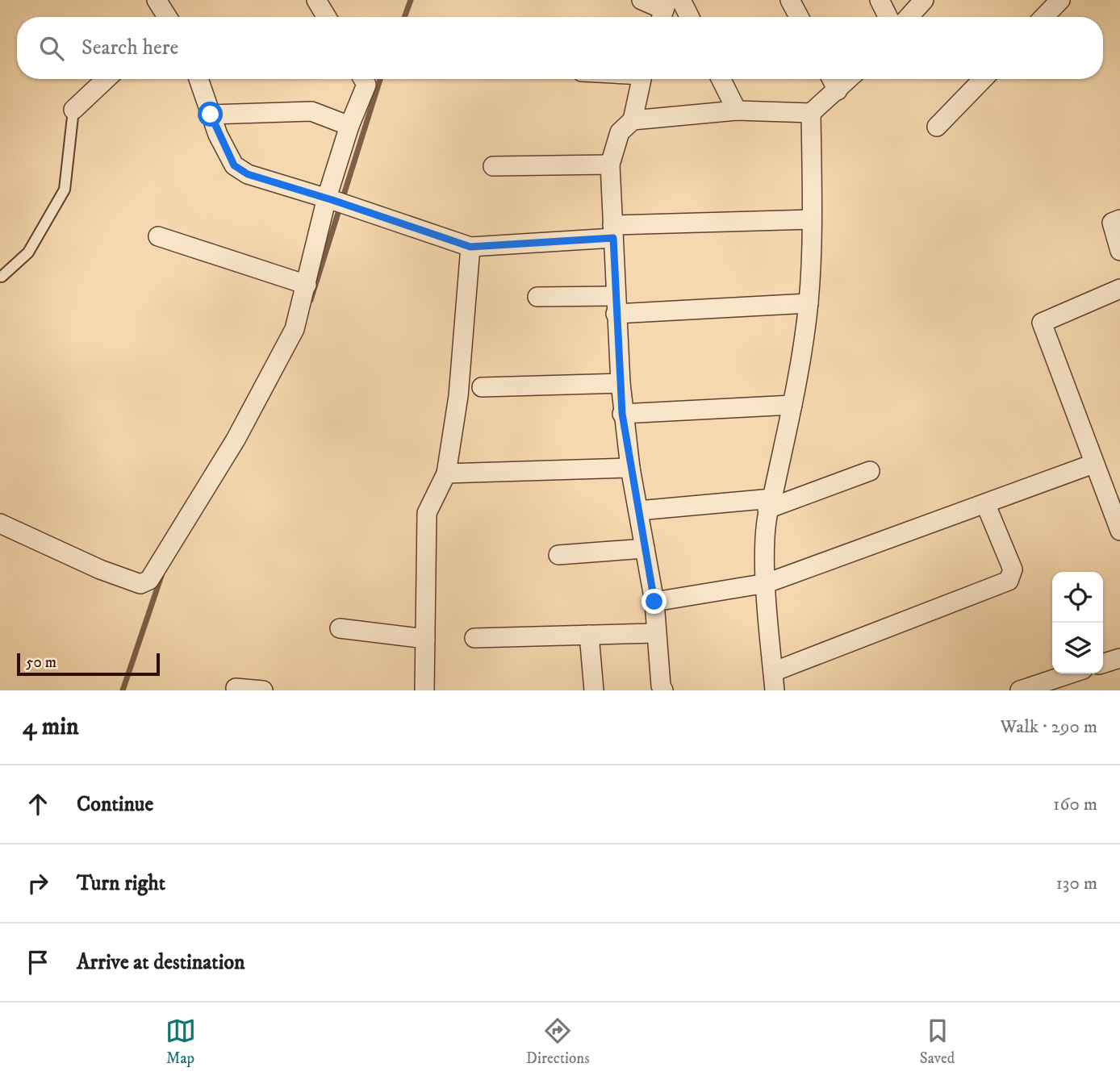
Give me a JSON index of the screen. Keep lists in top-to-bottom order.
{
  "scale_bar": "50 m",
  "page": {
    "search": "Search here",
    "scale": "50 m",
    "heading": ["4 min", "Walk · 290 m"],
    "list": [
      ["Continue", "160 m"],
      ["Turn right", "130 m"],
      "Arrive at destination"
    ],
    "nav": ["Map", "Directions", "Saved"]
  }
}
